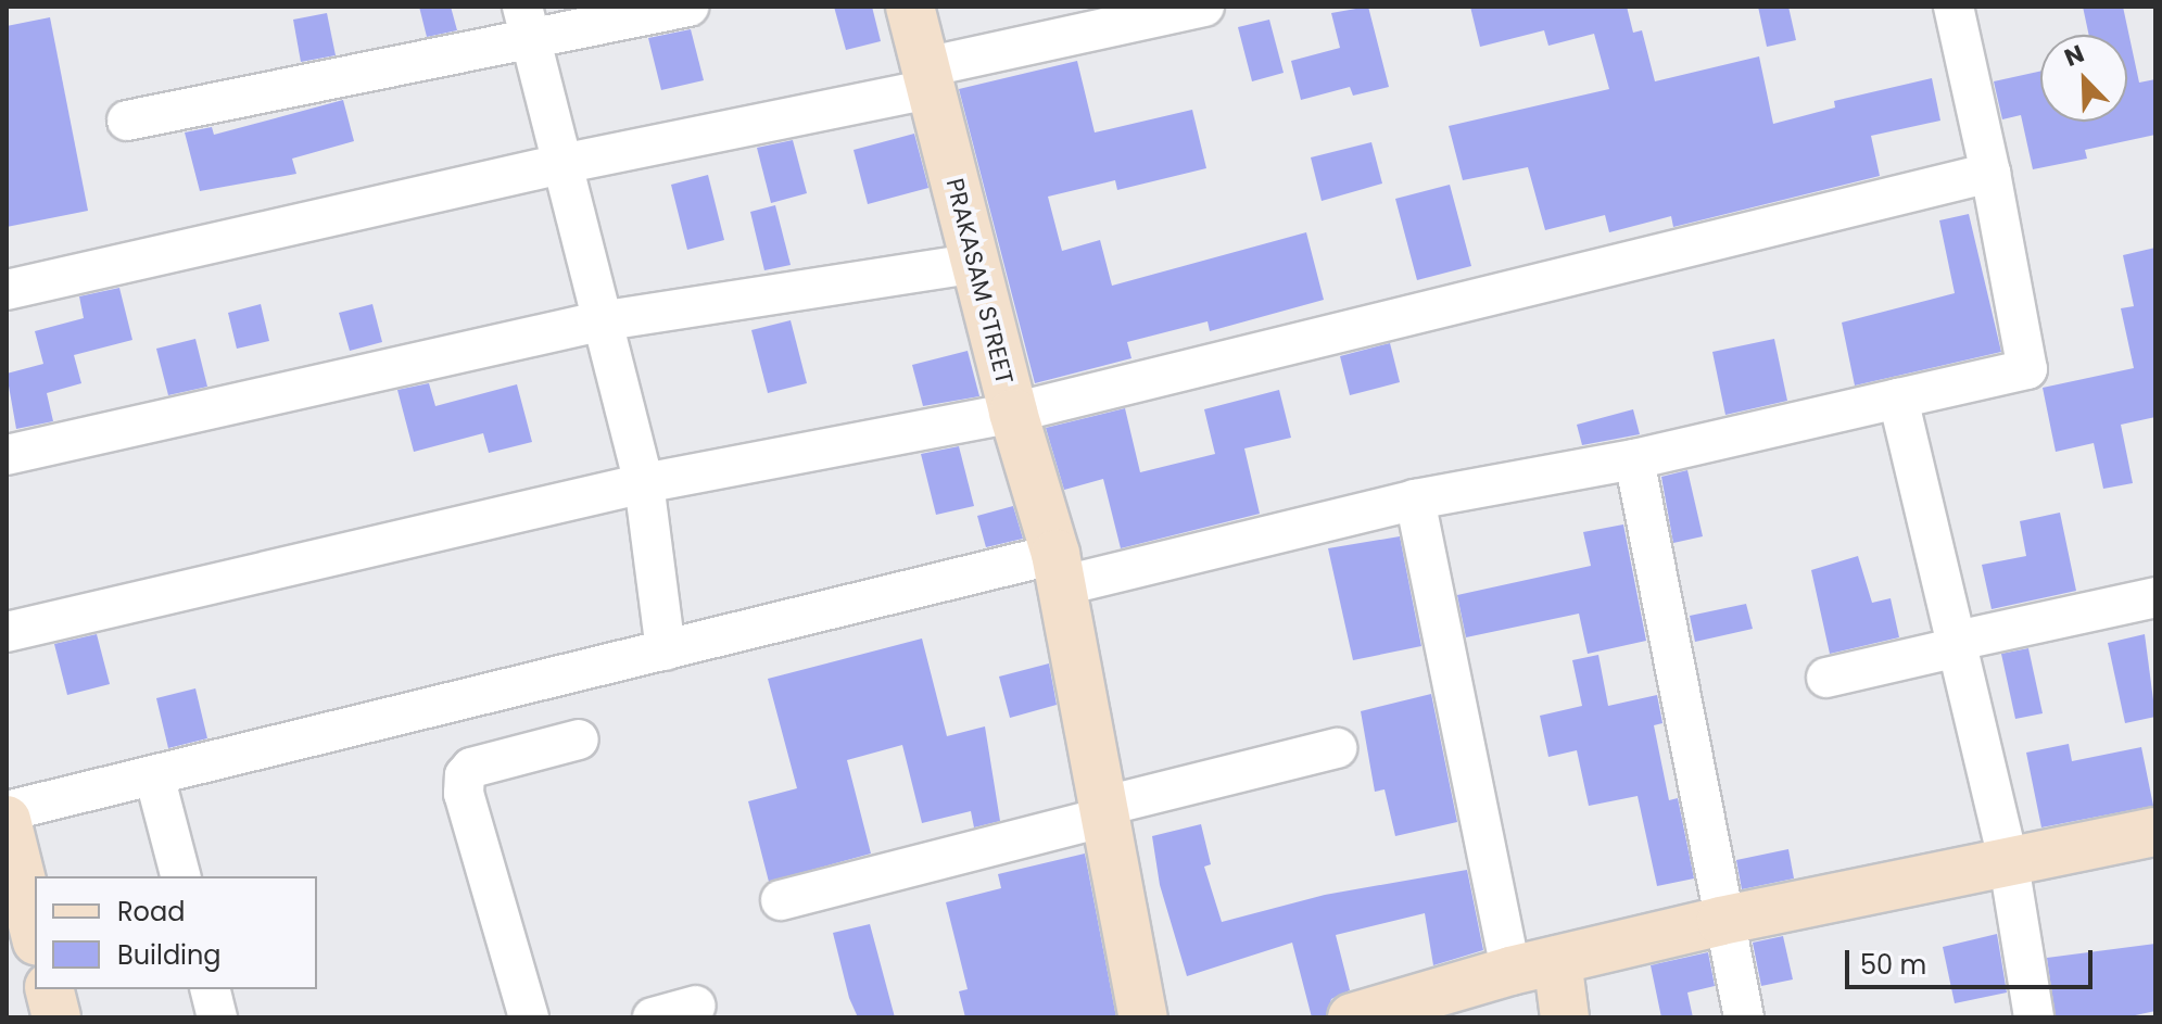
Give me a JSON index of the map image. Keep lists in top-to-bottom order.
{
  "streets": {
    "street": ["PRAKASAM STREET"]
  },
  "legend": ["Road", "Building"],
  "scale_bar": "50 m",
  "north": "top left"
}
